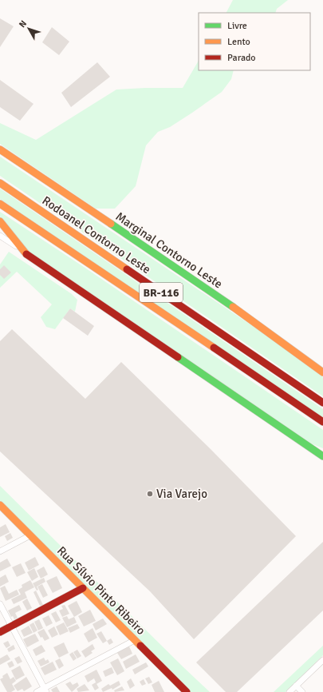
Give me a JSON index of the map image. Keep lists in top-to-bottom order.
{
  "streets": {
    "main road": [
      "Rodoanel Contorno Leste",
      "Marginal Contorno Leste",
      "BR-116",
      "Rua Sílvio Pinto Ribeiro"
    ]
  },
  "places": ["Via Varejo"],
  "legend": ["Livre", "Lento", "Parado"],
  "north": "top left"
}
